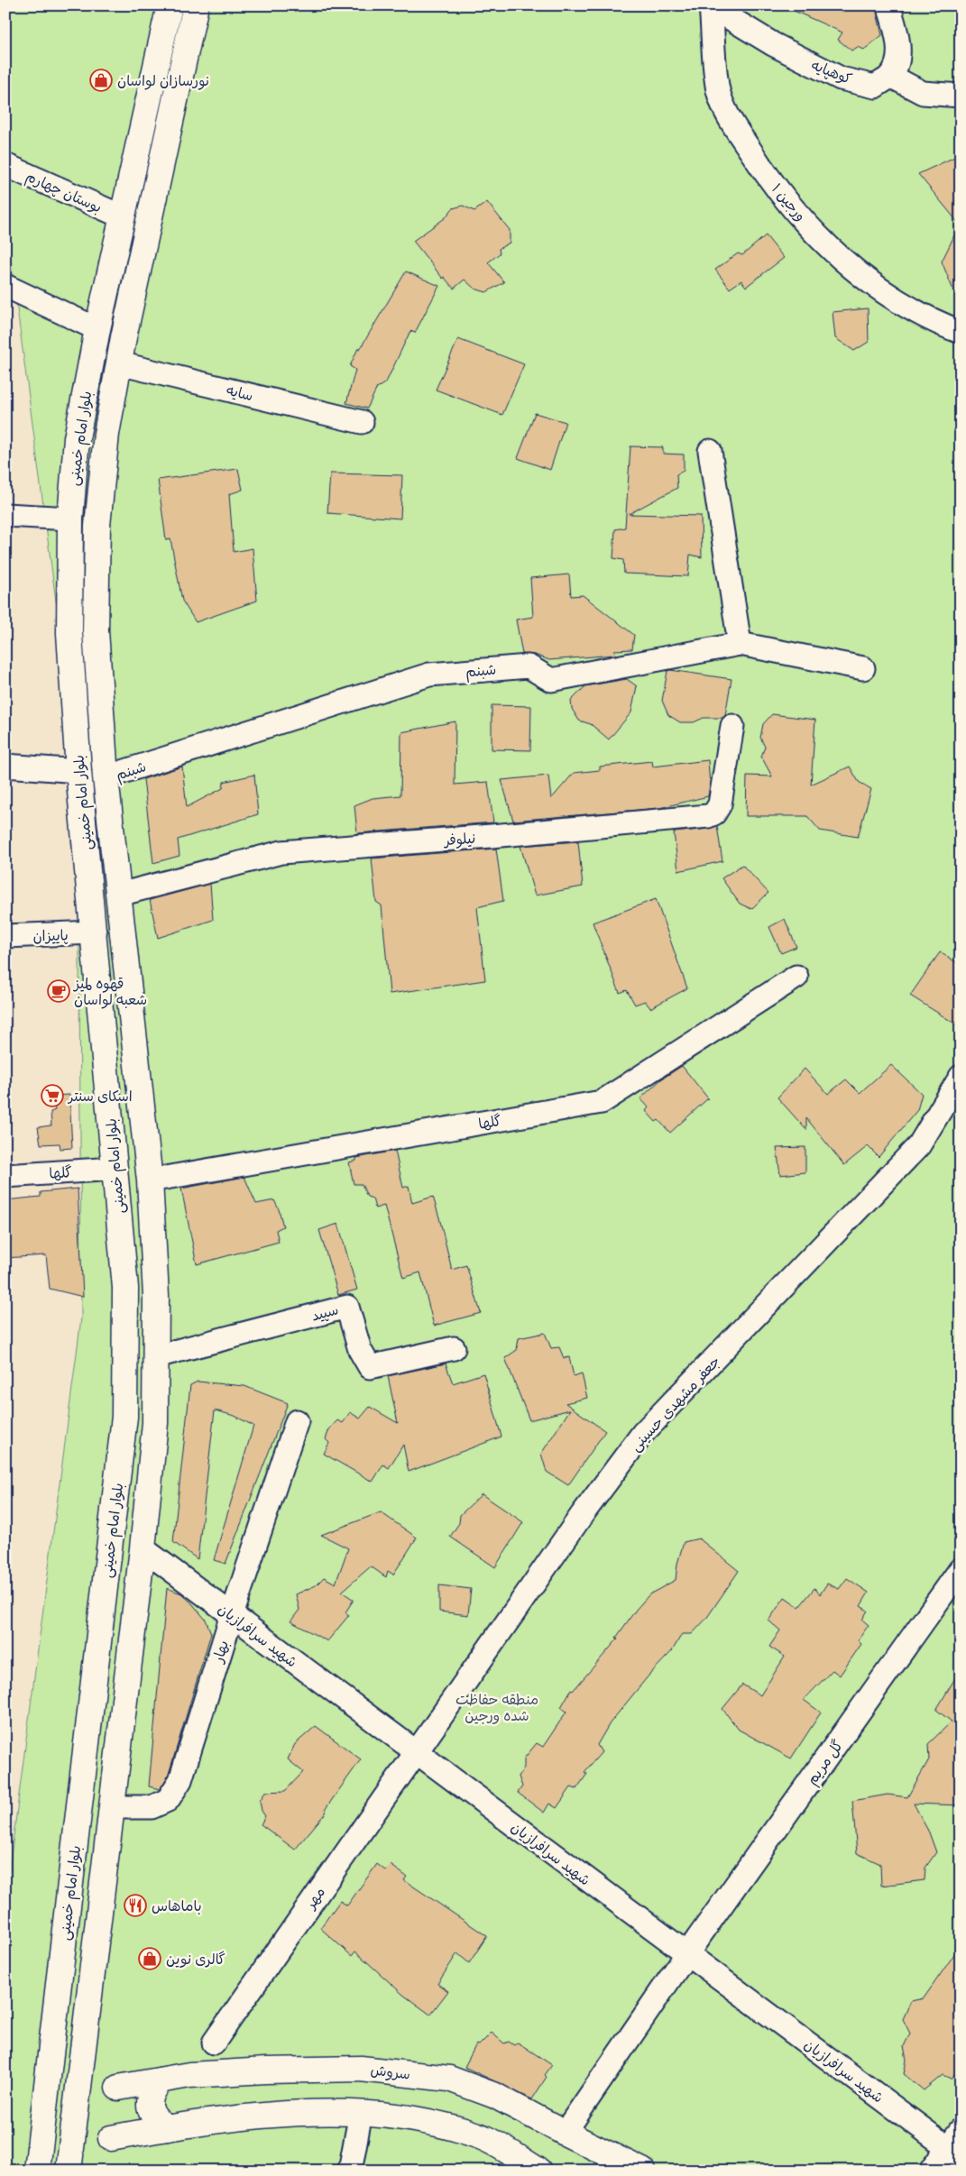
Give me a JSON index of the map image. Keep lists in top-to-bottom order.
{
  "streets": {
    "main road": ["بلوار امام خمینی", "سروش"],
    "street": [
      "کوهپایه",
      "بوستان چهارم",
      "ورجین ۱",
      "سایه",
      "شبنم",
      "نیلوفر",
      "پاییزان",
      "گلها",
      "سپید",
      "جعفر مشهدی حسینی",
      "شهید سرافرازیان",
      "بهار",
      "گل مریم",
      "مهر"
    ]
  },
  "crossings": [
    ["کوهپایه", "ورجین ۱"],
    ["بوستان چهارم", "بلوار امام خمینی"],
    ["سایه", "بلوار امام خمینی"],
    ["بلوار امام خمینی", "شبنم"],
    ["بلوار امام خمینی", "نیلوفر"],
    ["بلوار امام خمینی", "پاییزان"],
    ["بلوار امام خمینی", "گلها"],
    ["بلوار امام خمینی", "سپید"],
    ["بلوار امام خمینی", "شهید سرافرازیان"],
    ["بلوار امام خمینی", "بهار"],
    ["جعفر مشهدی حسینی", "شهید سرافرازیان"],
    ["جعفر مشهدی حسینی", "مهر"],
    ["شهید سرافرازیان", "بهار"],
    ["شهید سرافرازیان", "گل مریم"],
    ["شهید سرافرازیان", "مهر"],
    ["گل مریم", "سروش"]
  ],
  "parks": ["منطقه حفاظت شده ورجین"],
  "places": {
    "shop": ["نورسازان لواسان", "گالری نوین"],
    "cafe": ["قهوه لمیز شعبه لواسان"],
    "supermarket": ["اسکای سنتر"],
    "restaurant": ["باماهاس"]
  }
}
